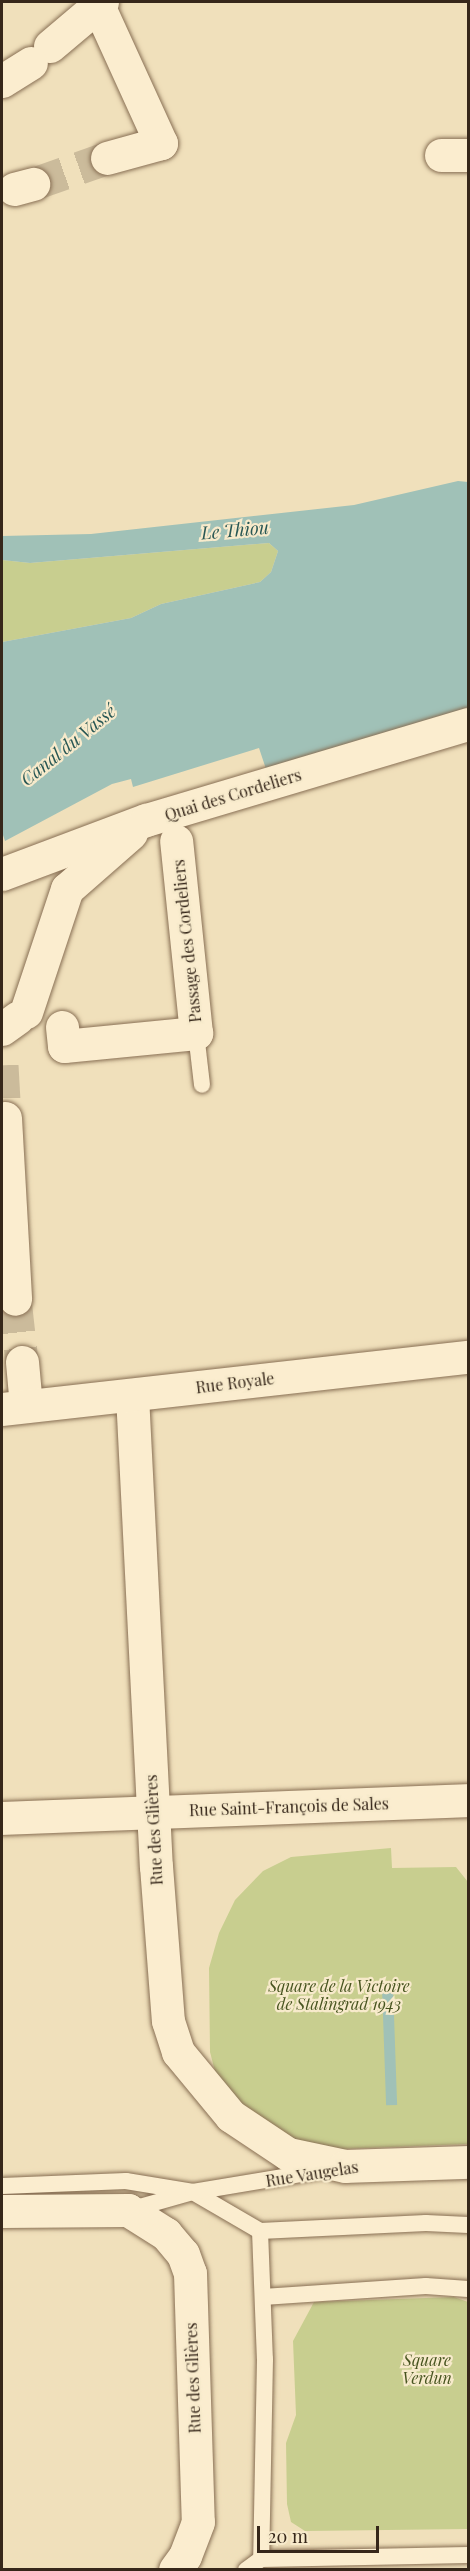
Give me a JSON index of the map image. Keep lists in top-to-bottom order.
{
  "streets": {
    "street": [
      "Quai des Cordeliers",
      "Passage des Cordeliers",
      "Rue Royale",
      "Rue Saint-François de Sales",
      "Rue des Glières",
      "Rue Vaugelas"
    ]
  },
  "crossings": [
    ["Rue Royale", "Rue des Glières"],
    ["Rue Saint-François de Sales", "Rue des Glières"],
    ["Rue des Glières", "Rue Vaugelas"]
  ],
  "water": ["Le Thiou", "Canal du Vassé"],
  "parks": ["Square de la Victoire de Stalingrad 1943", "Square Verdun"],
  "scale_bar": "20 m"
}
